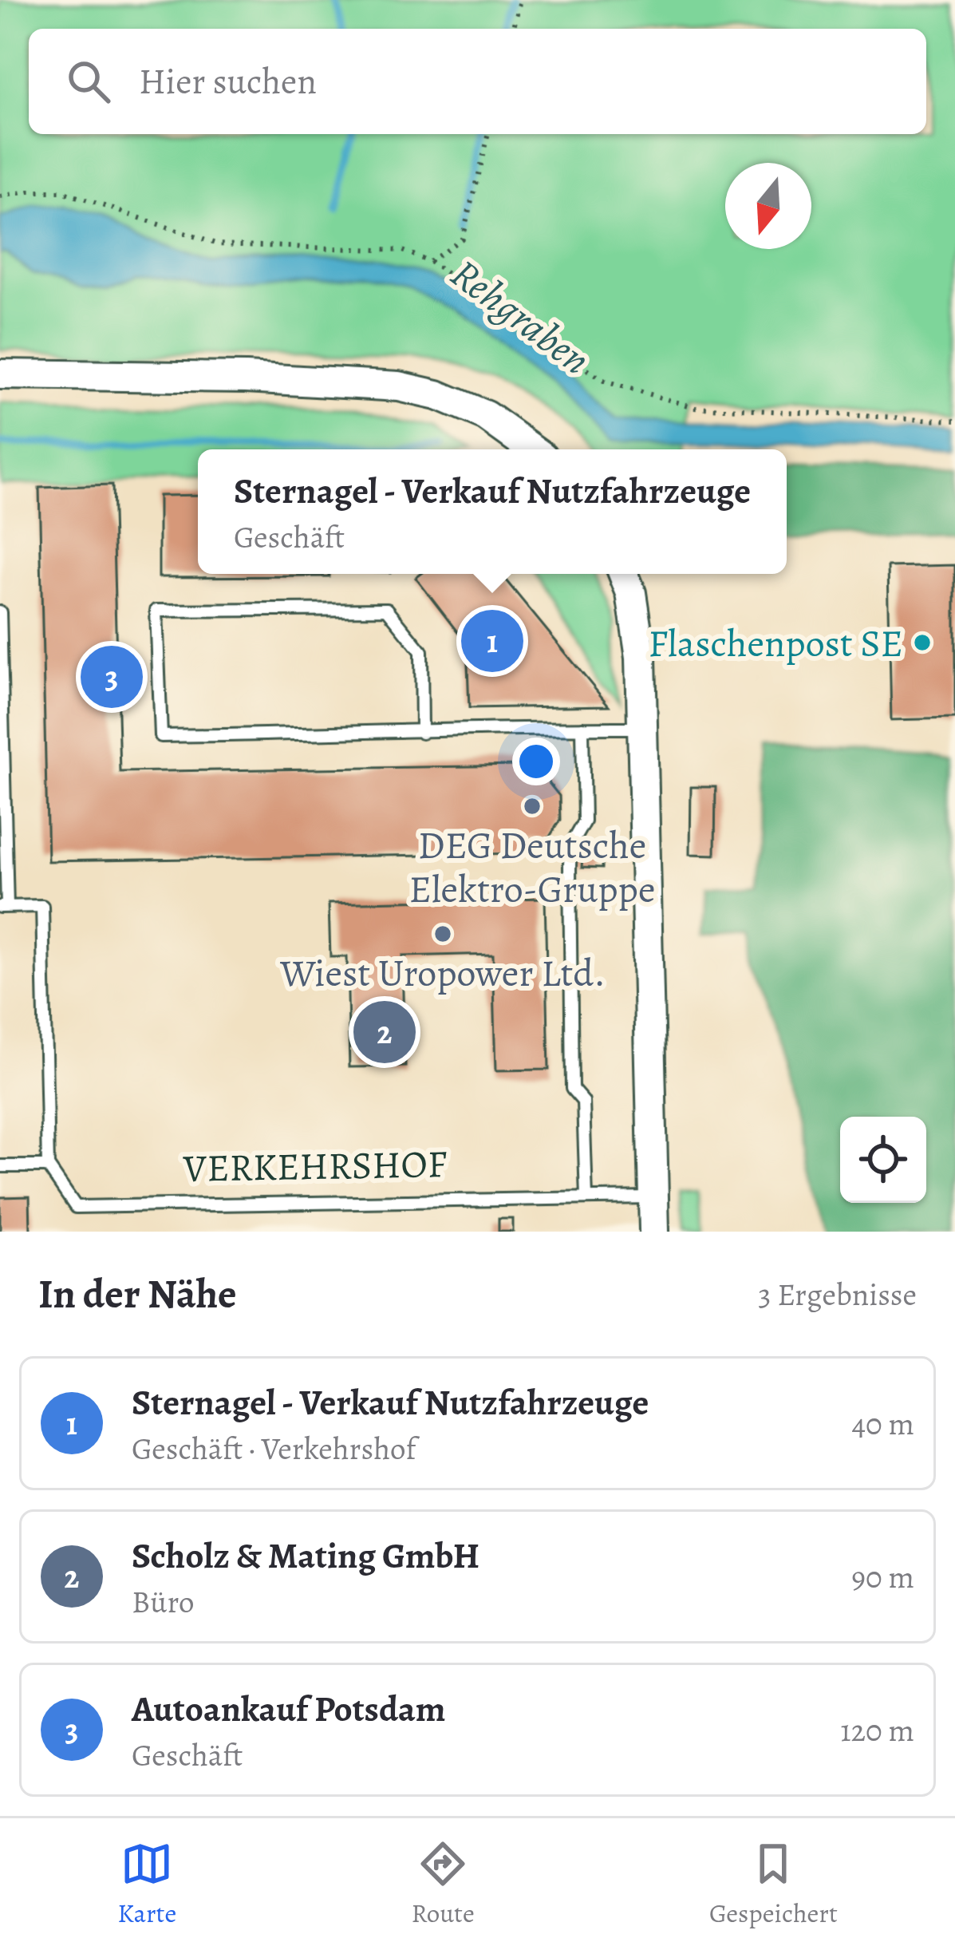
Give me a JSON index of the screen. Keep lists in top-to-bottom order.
{
  "streets": {
    "lane": ["VERKEHRSHOF"]
  },
  "water": ["Rehgraben"],
  "places": ["Flaschenpost SE", "DEG Deutsche Elektro-Gruppe", "Wiest Uropower Ltd."],
  "north": "bottom",
  "page": {
    "search": "Hier suchen",
    "popup": ["Sternagel - Verkauf Nutzfahrzeuge", "Geschäft"],
    "pins": ["1", "3", "2"],
    "heading": ["In der Nähe", "3 Ergebnisse"],
    "list": [
      {
        "mark": "1",
        "name": "Sternagel - Verkauf Nutzfahrzeuge",
        "note": "Geschäft · Verkehrshof",
        "value": "40 m"
      },
      {
        "mark": "2",
        "name": "Scholz & Mating GmbH",
        "note": "Büro",
        "value": "90 m"
      },
      {
        "mark": "3",
        "name": "Autoankauf Potsdam",
        "note": "Geschäft",
        "value": "120 m"
      }
    ],
    "nav": ["Karte", "Route", "Gespeichert"]
  }
}
